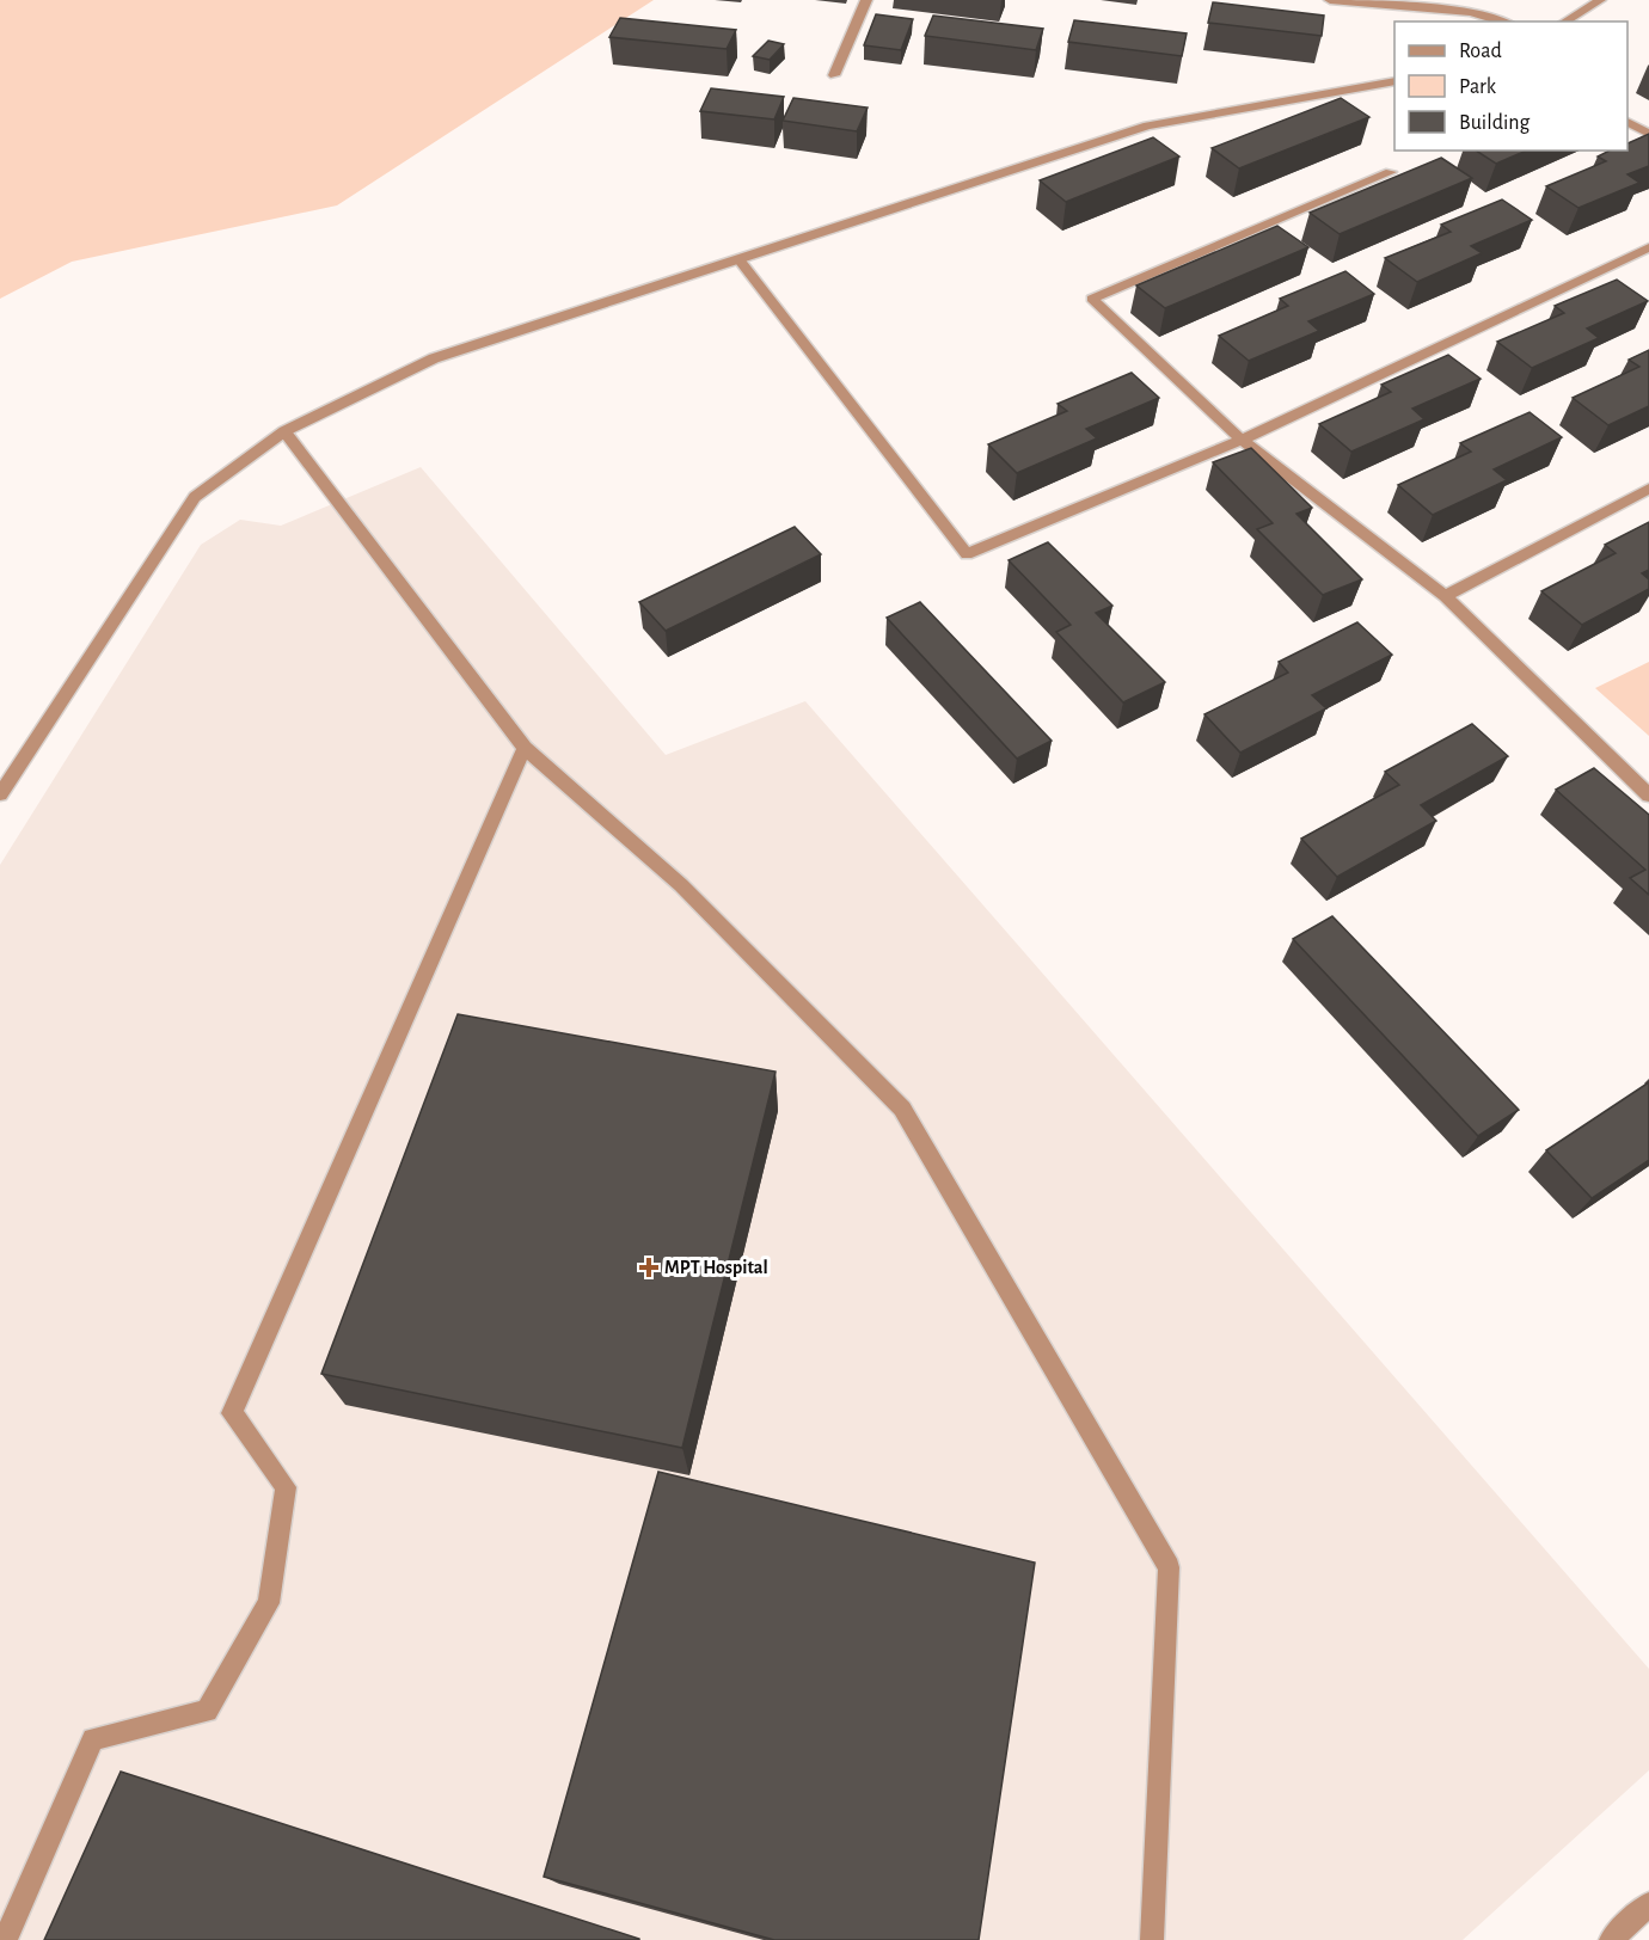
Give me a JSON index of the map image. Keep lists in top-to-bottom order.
{
  "places": {
    "health": ["MPT Hospital"]
  },
  "legend": ["Road", "Park", "Building"]
}
